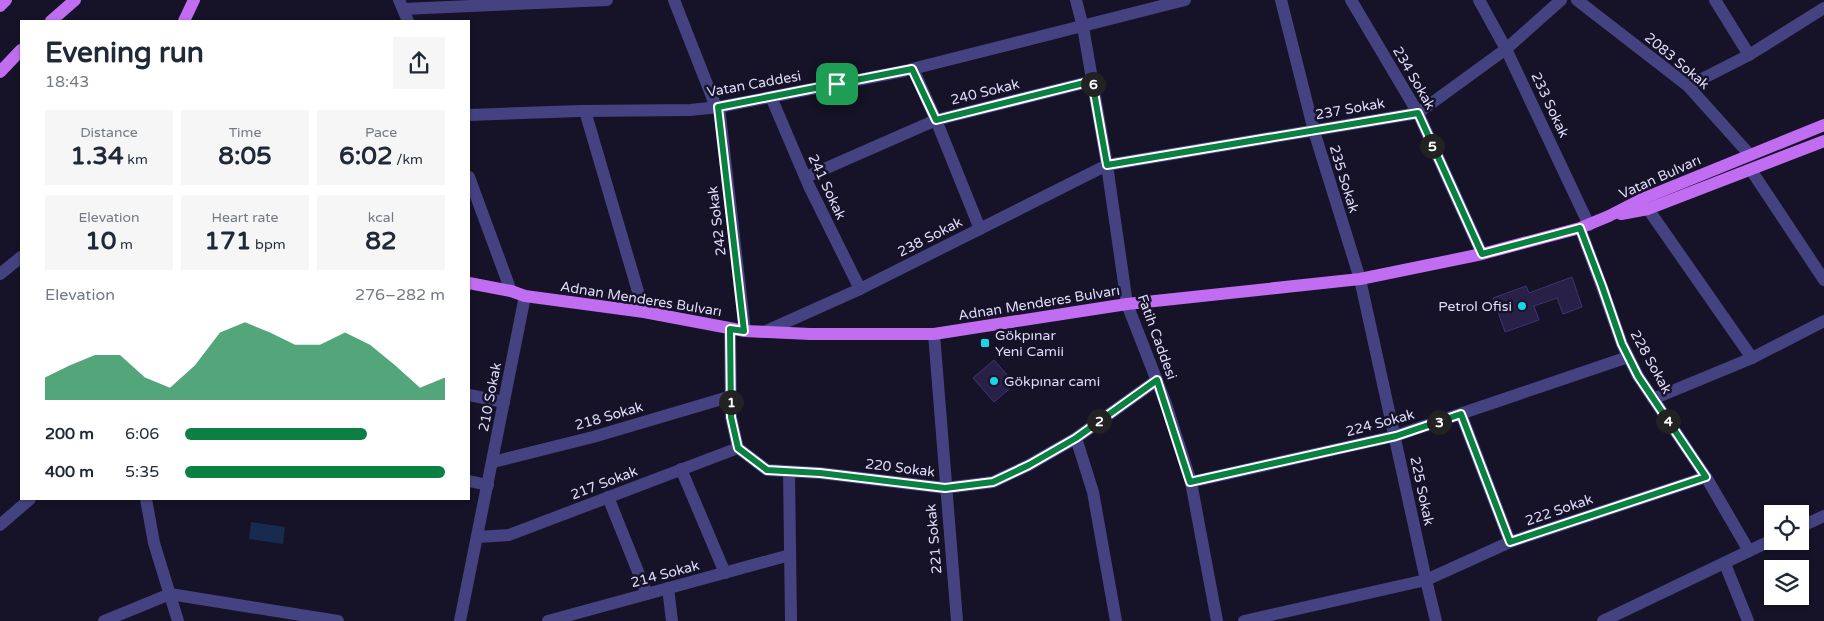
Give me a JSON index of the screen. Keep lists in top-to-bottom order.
{
  "streets": {
    "main road": ["Vatan Bulvarı", "Adnan Menderes Bulvarı"],
    "street": [
      "2083 Sokak",
      "234 Sokak",
      "Vatan Caddesi",
      "240 Sokak",
      "233 Sokak",
      "237 Sokak",
      "235 Sokak",
      "241 Sokak",
      "242 Sokak",
      "238 Sokak",
      "Fatih Caddesi",
      "228 Sokak",
      "210 Sokak",
      "218 Sokak",
      "224 Sokak",
      "220 Sokak",
      "217 Sokak",
      "225 Sokak",
      "222 Sokak",
      "221 Sokak",
      "214 Sokak"
    ]
  },
  "crossings": [
    ["2083 Sokak", "Vatan Bulvarı"],
    ["234 Sokak", "237 Sokak"],
    ["234 Sokak", "Adnan Menderes Bulvarı"],
    ["Vatan Caddesi", "241 Sokak"],
    ["Vatan Caddesi", "242 Sokak"],
    ["Vatan Caddesi", "Fatih Caddesi"],
    ["240 Sokak", "241 Sokak"],
    ["240 Sokak", "Fatih Caddesi"],
    ["233 Sokak", "237 Sokak"],
    ["233 Sokak", "Adnan Menderes Bulvarı"],
    ["233 Sokak", "228 Sokak"],
    ["237 Sokak", "235 Sokak"],
    ["237 Sokak", "238 Sokak"],
    ["237 Sokak", "Fatih Caddesi"],
    ["Vatan Bulvarı", "Adnan Menderes Bulvarı"],
    ["235 Sokak", "Adnan Menderes Bulvarı"],
    ["235 Sokak", "225 Sokak"],
    ["241 Sokak", "238 Sokak"],
    ["242 Sokak", "Adnan Menderes Bulvarı"],
    ["238 Sokak", "Adnan Menderes Bulvarı"],
    ["238 Sokak", "Fatih Caddesi"],
    ["Adnan Menderes Bulvarı", "Fatih Caddesi"],
    ["Adnan Menderes Bulvarı", "228 Sokak"],
    ["Adnan Menderes Bulvarı", "210 Sokak"],
    ["Adnan Menderes Bulvarı", "225 Sokak"],
    ["Adnan Menderes Bulvarı", "221 Sokak"],
    ["Fatih Caddesi", "224 Sokak"],
    ["Fatih Caddesi", "220 Sokak"],
    ["228 Sokak", "224 Sokak"],
    ["228 Sokak", "222 Sokak"],
    ["210 Sokak", "218 Sokak"],
    ["210 Sokak", "217 Sokak"],
    ["224 Sokak", "225 Sokak"],
    ["220 Sokak", "217 Sokak"],
    ["220 Sokak", "221 Sokak"],
    ["225 Sokak", "222 Sokak"]
  ],
  "places": {
    "other": ["Petrol Ofisi", "Gökpınar cami"],
    "transit": ["Gökpınar Yeni Camii"]
  },
  "page": {
    "heading": ["Evening run", "18:43"],
    "pins": [
      "6",
      "5",
      "1",
      "2",
      "4",
      "3"
    ],
    "stats": [
      ["Distance", "1.34 km"],
      ["Time", "8:05"],
      ["Pace", "6:02 /km"],
      ["Elevation", "10 m"],
      ["Heart rate", "171 bpm"],
      ["kcal", "82"]
    ],
    "chart": ["Elevation", "276–282 m"],
    "list": [
      {
        "name": "200 m",
        "note": "6:06"
      },
      {
        "name": "400 m",
        "note": "5:35"
      }
    ]
  }
}
